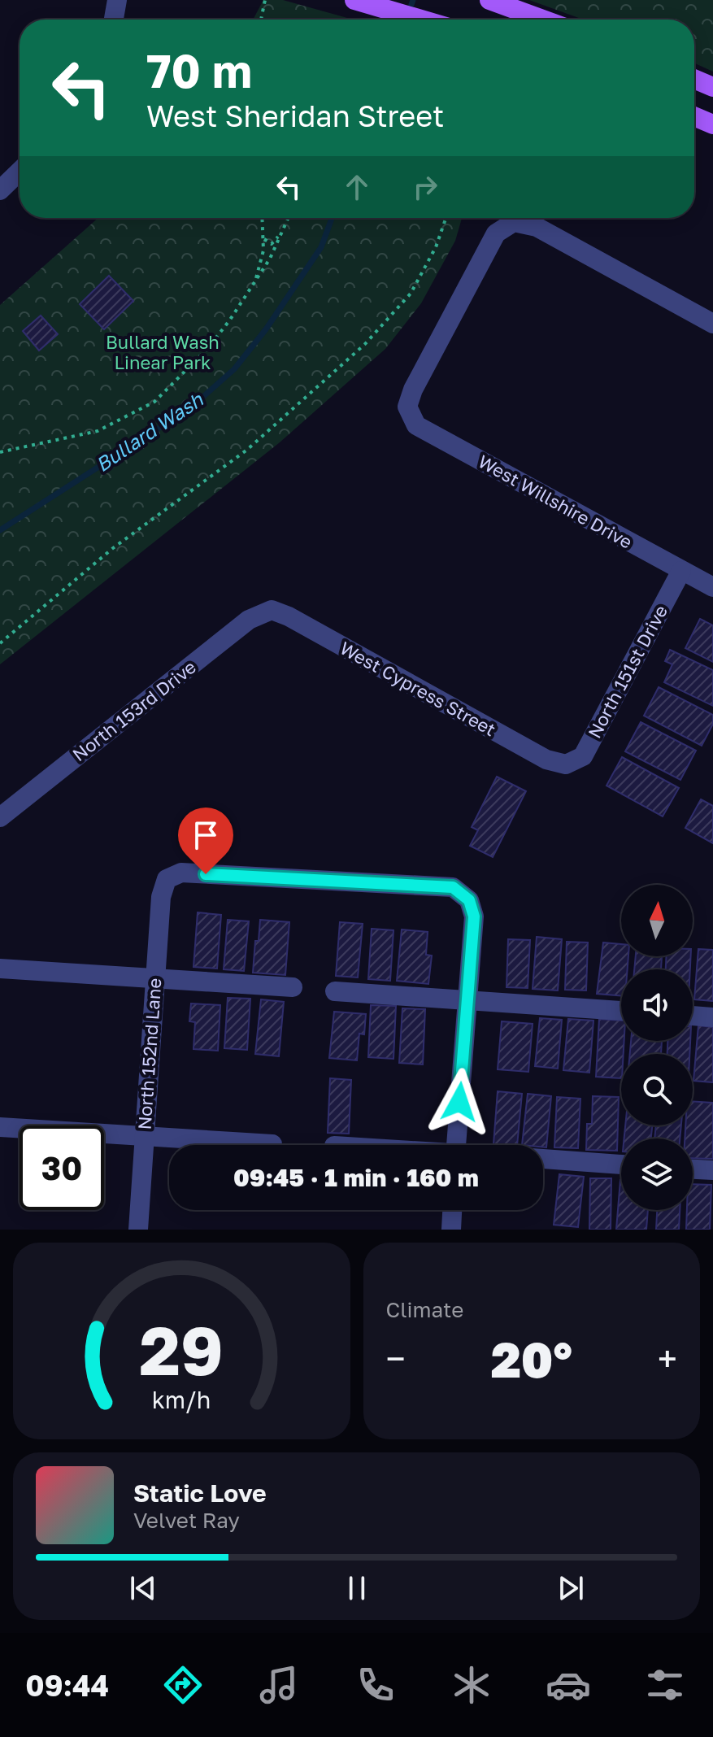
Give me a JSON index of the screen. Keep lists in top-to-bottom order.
{
  "streets": {
    "street": [
      "West Willshire Drive",
      "North 151st Drive",
      "West Cypress Street",
      "North 153rd Drive",
      "North 152nd Lane"
    ]
  },
  "crossings": [
    ["West Willshire Drive", "North 151st Drive"],
    ["North 151st Drive", "West Cypress Street"],
    ["West Cypress Street", "North 153rd Drive"]
  ],
  "water": ["Bullard Wash"],
  "parks": ["Bullard Wash Linear Park"],
  "north": "top",
  "page": {
    "turn": ["70 m", "West Sheridan Street"],
    "limit": "30",
    "trip": "09:45 · 1 min · 160 m",
    "tile": "Climate",
    "heat": ["−", "20°", "+"],
    "song": ["Static Love", "Velvet Ray"],
    "tabs": "09:44",
    "gauge": ["29", "km/h"]
  }
}
